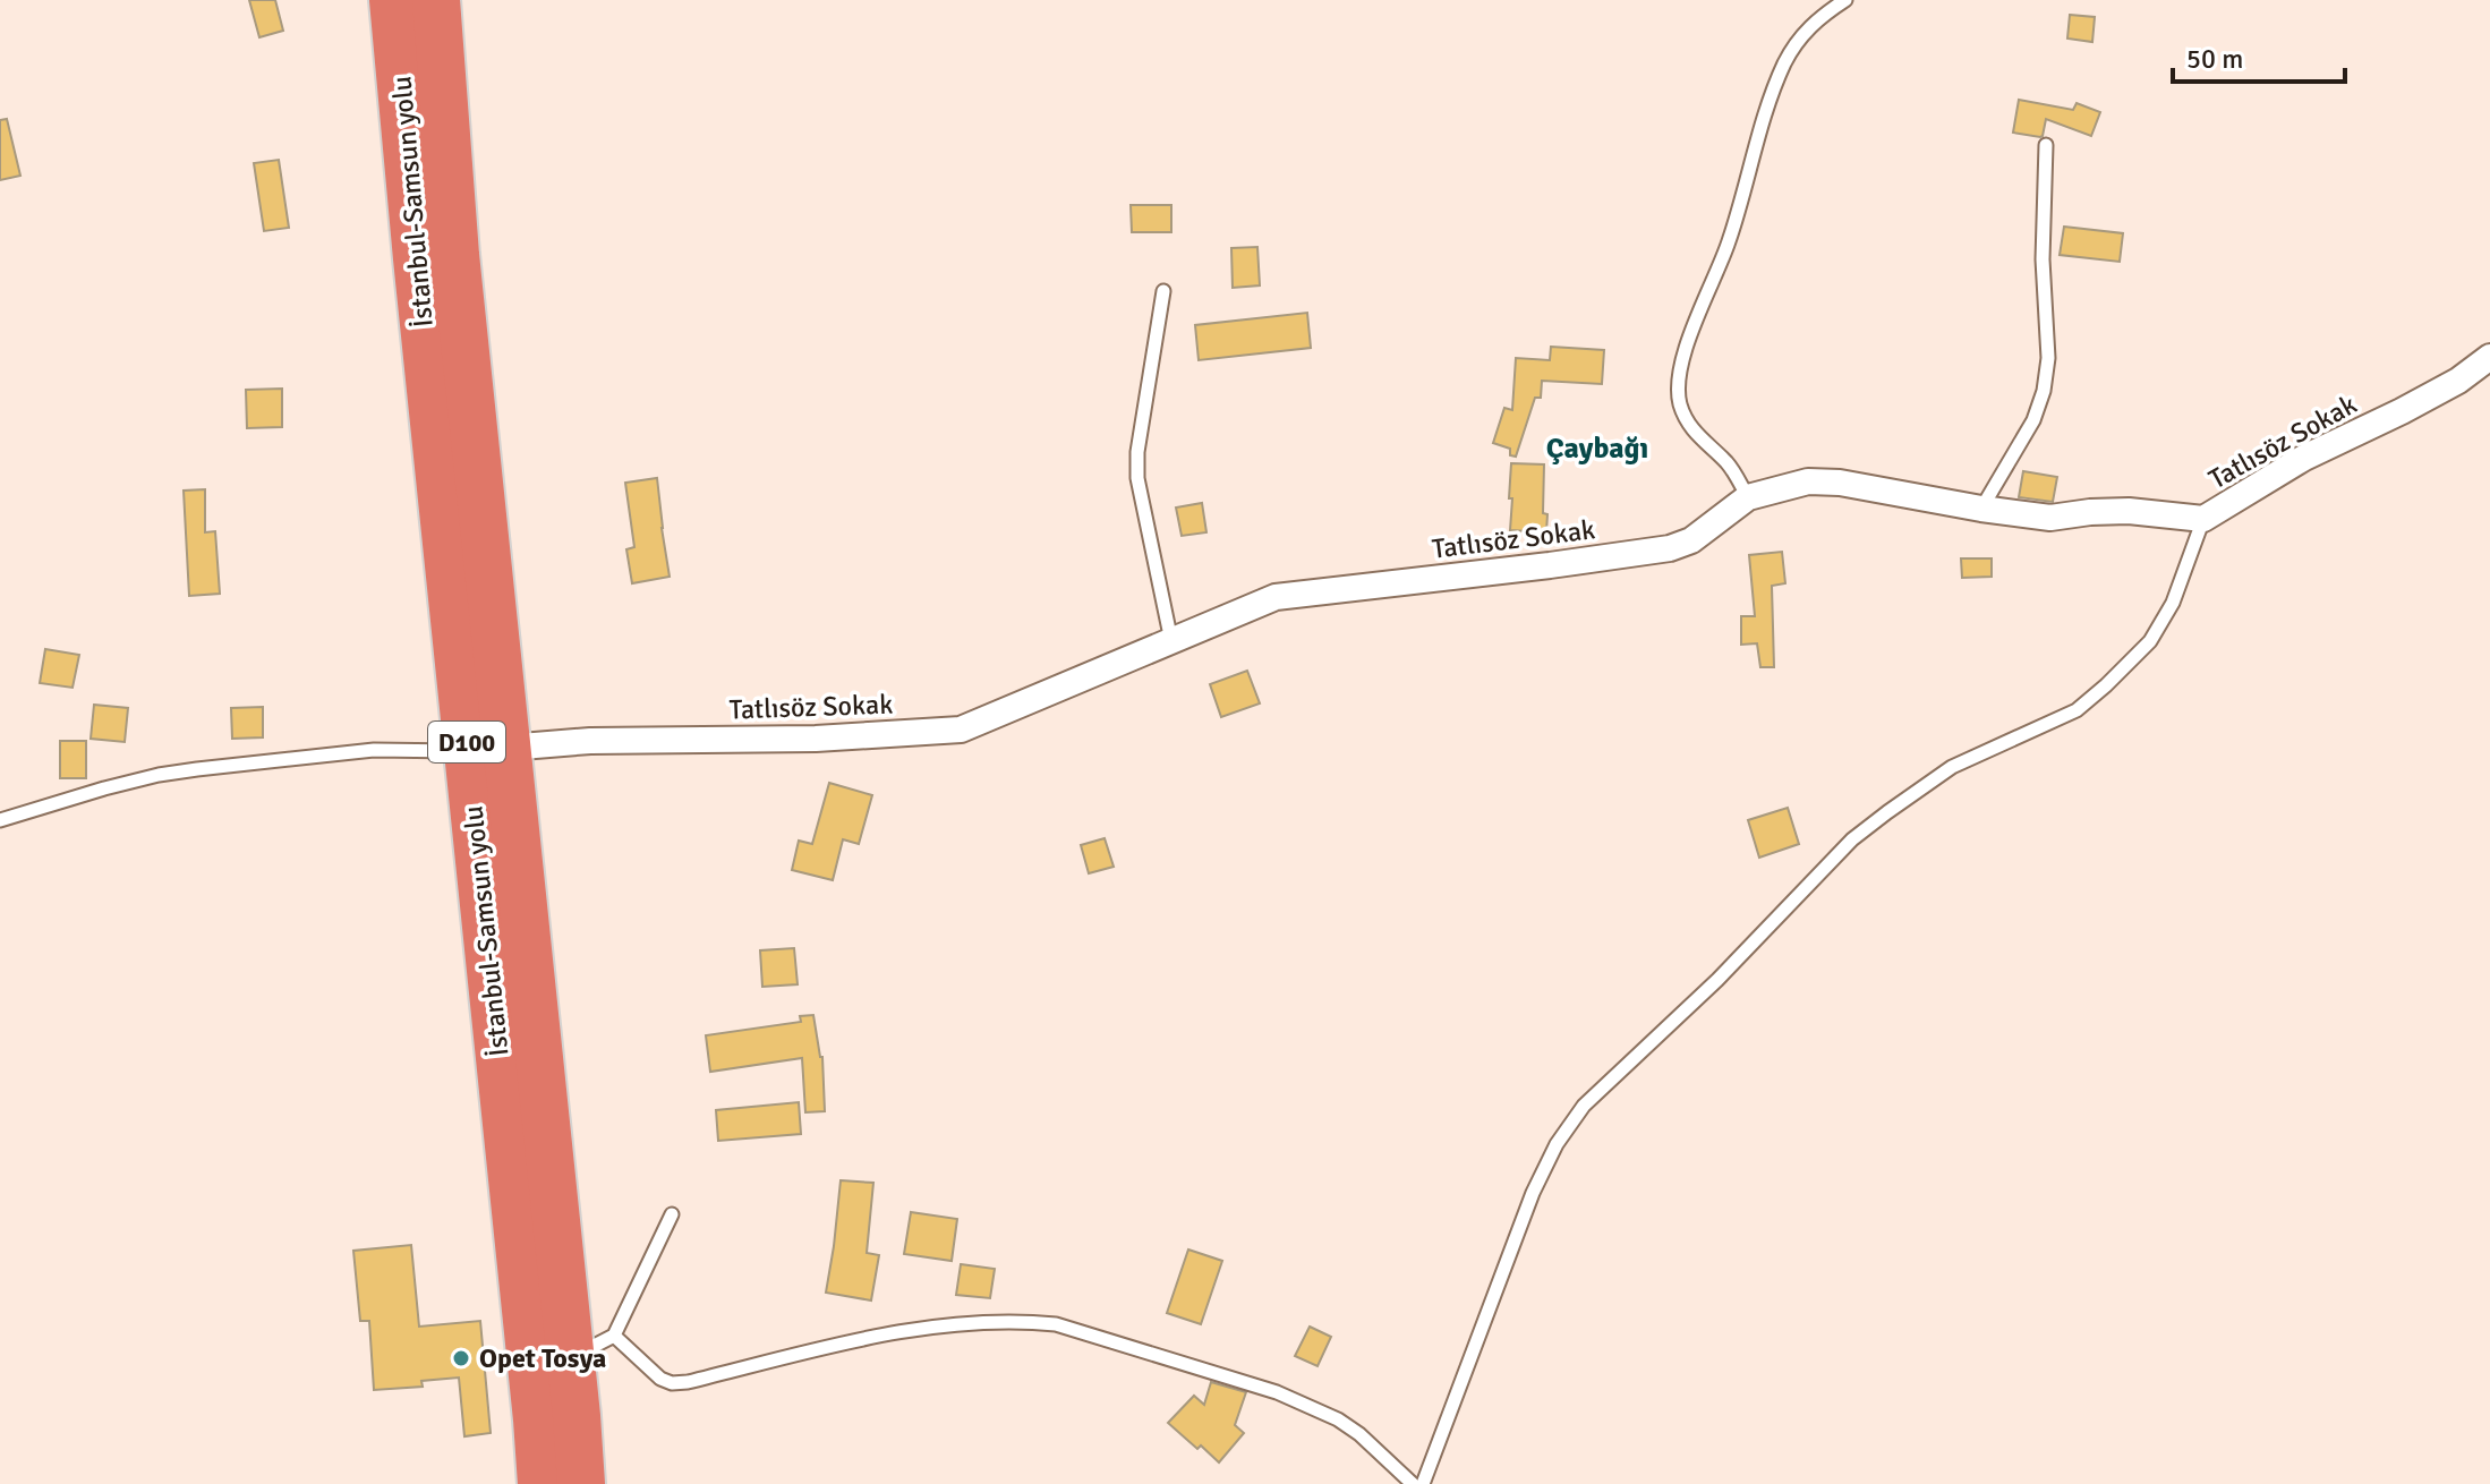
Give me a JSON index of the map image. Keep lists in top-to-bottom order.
{
  "streets": {
    "highway": ["İstanbul-Samsun yolu", "D100"],
    "street": ["Tatlısöz Sokak"]
  },
  "crossings": [
    ["İstanbul-Samsun yolu", "Tatlısöz Sokak"]
  ],
  "districts": ["Çaybağı"],
  "places": ["Opet Tosya"],
  "scale_bar": "50 m"
}
